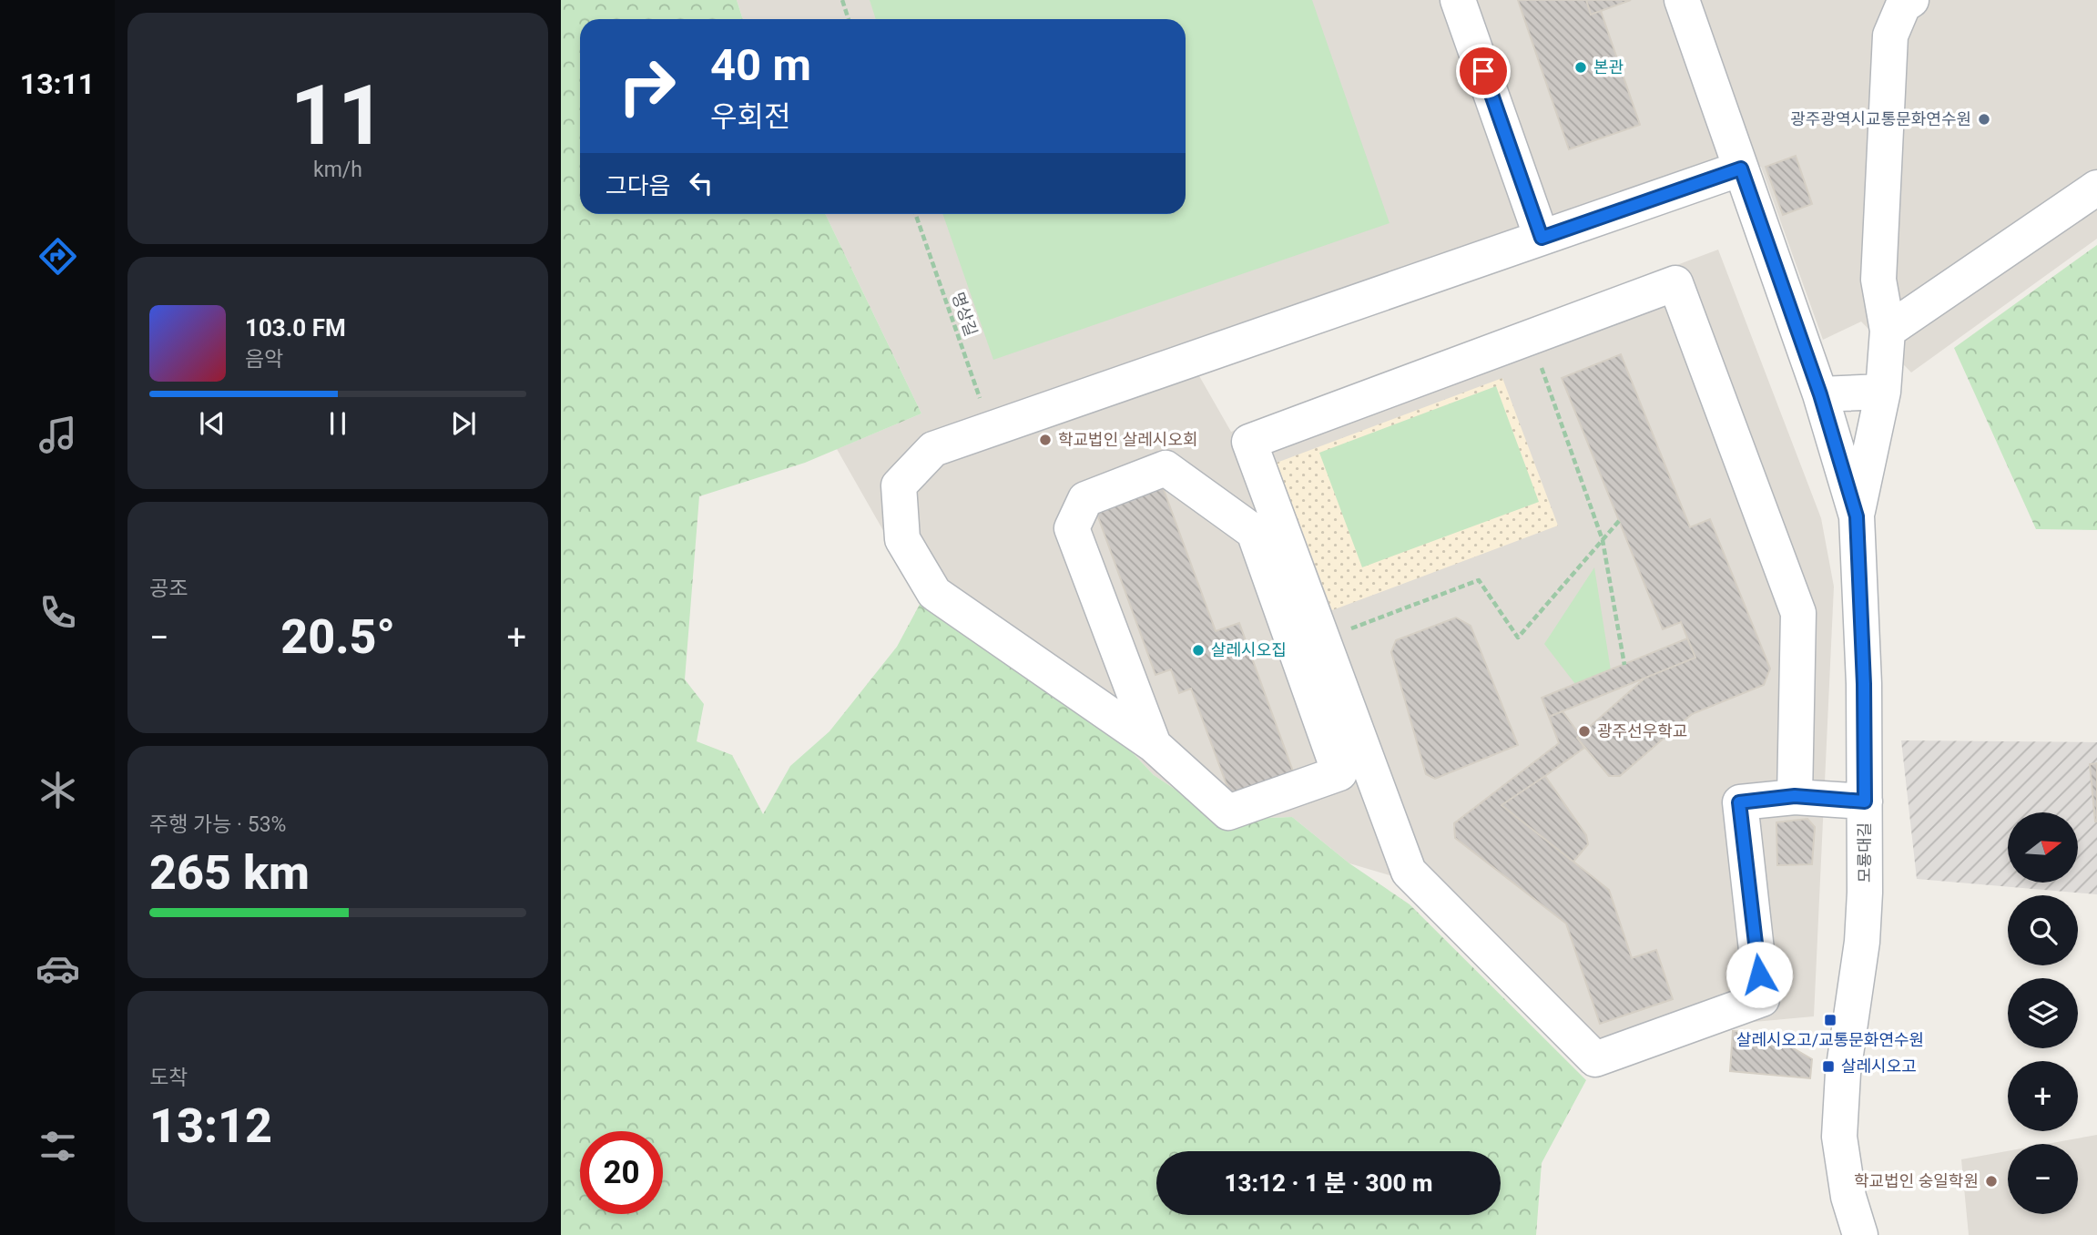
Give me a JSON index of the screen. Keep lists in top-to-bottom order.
{
  "streets": {
    "street": ["모룡대길"],
    "path": ["명상길"]
  },
  "places": {
    "other": [
      "본관",
      "광주광역시교통문화연수원",
      "학교법인 살레시오회",
      "살레시오집",
      "광주선우학교",
      "학교법인 숭일학원"
    ],
    "transit": ["살레시오고/교통문화연수원", "살레시오고"]
  },
  "north": "right",
  "page": {
    "tabs": "13:11",
    "tile": [
      ["11", "km/h"],
      "공조",
      ["주행 가능 · 53%", "265 km"],
      ["도착", "13:12"]
    ],
    "turn": ["40 m", "우회전"],
    "then": "그다음",
    "song": ["103.0 FM", "음악"],
    "heat": ["−", "20.5°", "+"],
    "map_buttons": ["+", "−"],
    "limit": "20",
    "trip": "13:12 · 1 분 · 300 m"
  }
}
